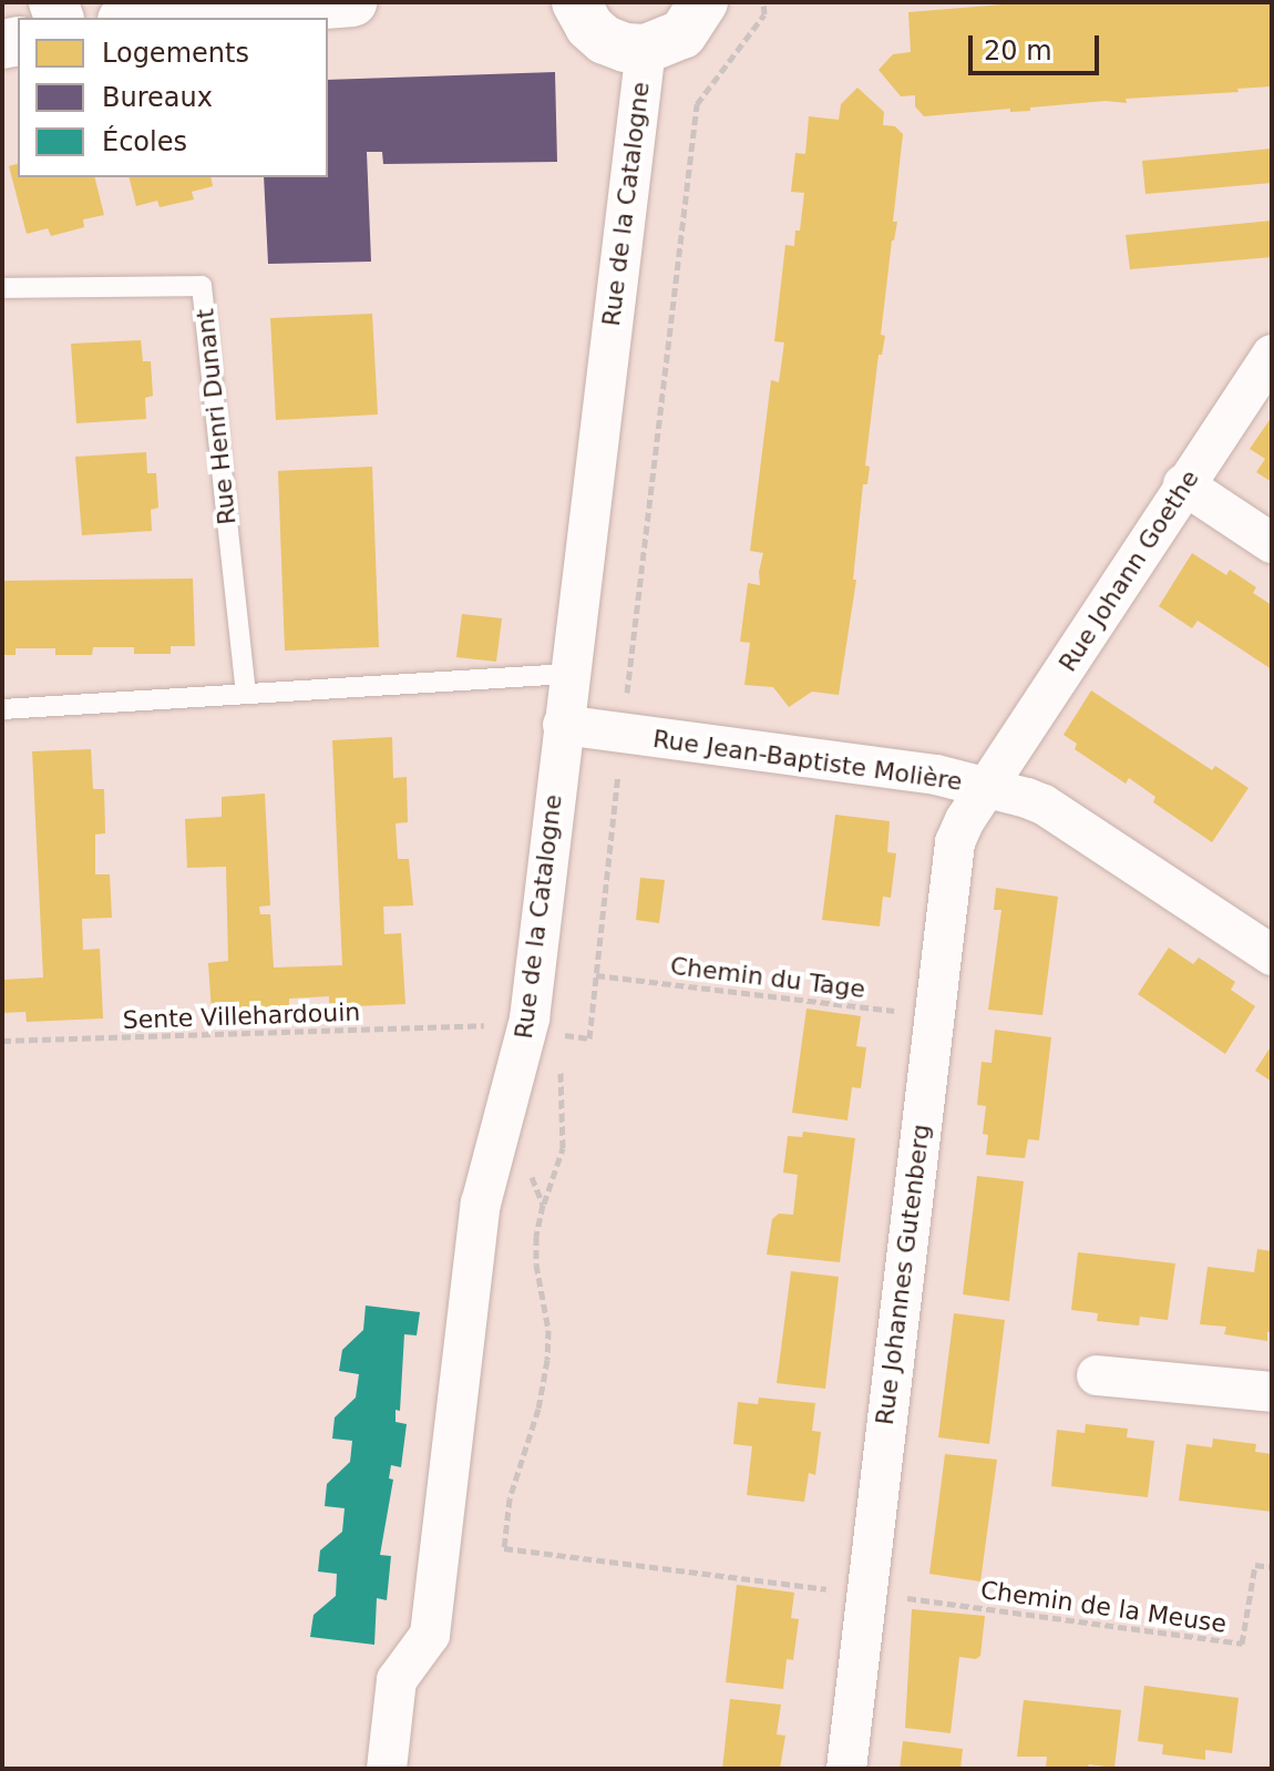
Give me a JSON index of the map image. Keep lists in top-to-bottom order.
{
  "streets": {
    "street": [
      "Rue de la Catalogne",
      "Rue Johann Goethe",
      "Rue Jean-Baptiste Molière",
      "Rue Johannes Gutenberg"
    ],
    "lane": ["Rue Henri Dunant"],
    "path": ["Chemin du Tage", "Sente Villehardouin", "Chemin de la Meuse"]
  },
  "crossings": [
    ["Rue de la Catalogne", "Rue Jean-Baptiste Molière"],
    ["Rue de la Catalogne", "Sente Villehardouin"],
    ["Rue Johann Goethe", "Rue Jean-Baptiste Molière"],
    ["Rue Johann Goethe", "Rue Johannes Gutenberg"],
    ["Rue Jean-Baptiste Molière", "Rue Johannes Gutenberg"],
    ["Chemin du Tage", "Sente Villehardouin"],
    ["Chemin du Tage", "Rue Johannes Gutenberg"],
    ["Rue Johannes Gutenberg", "Chemin de la Meuse"]
  ],
  "legend": ["Logements", "Bureaux", "Écoles"],
  "scale_bar": "20 m"
}
